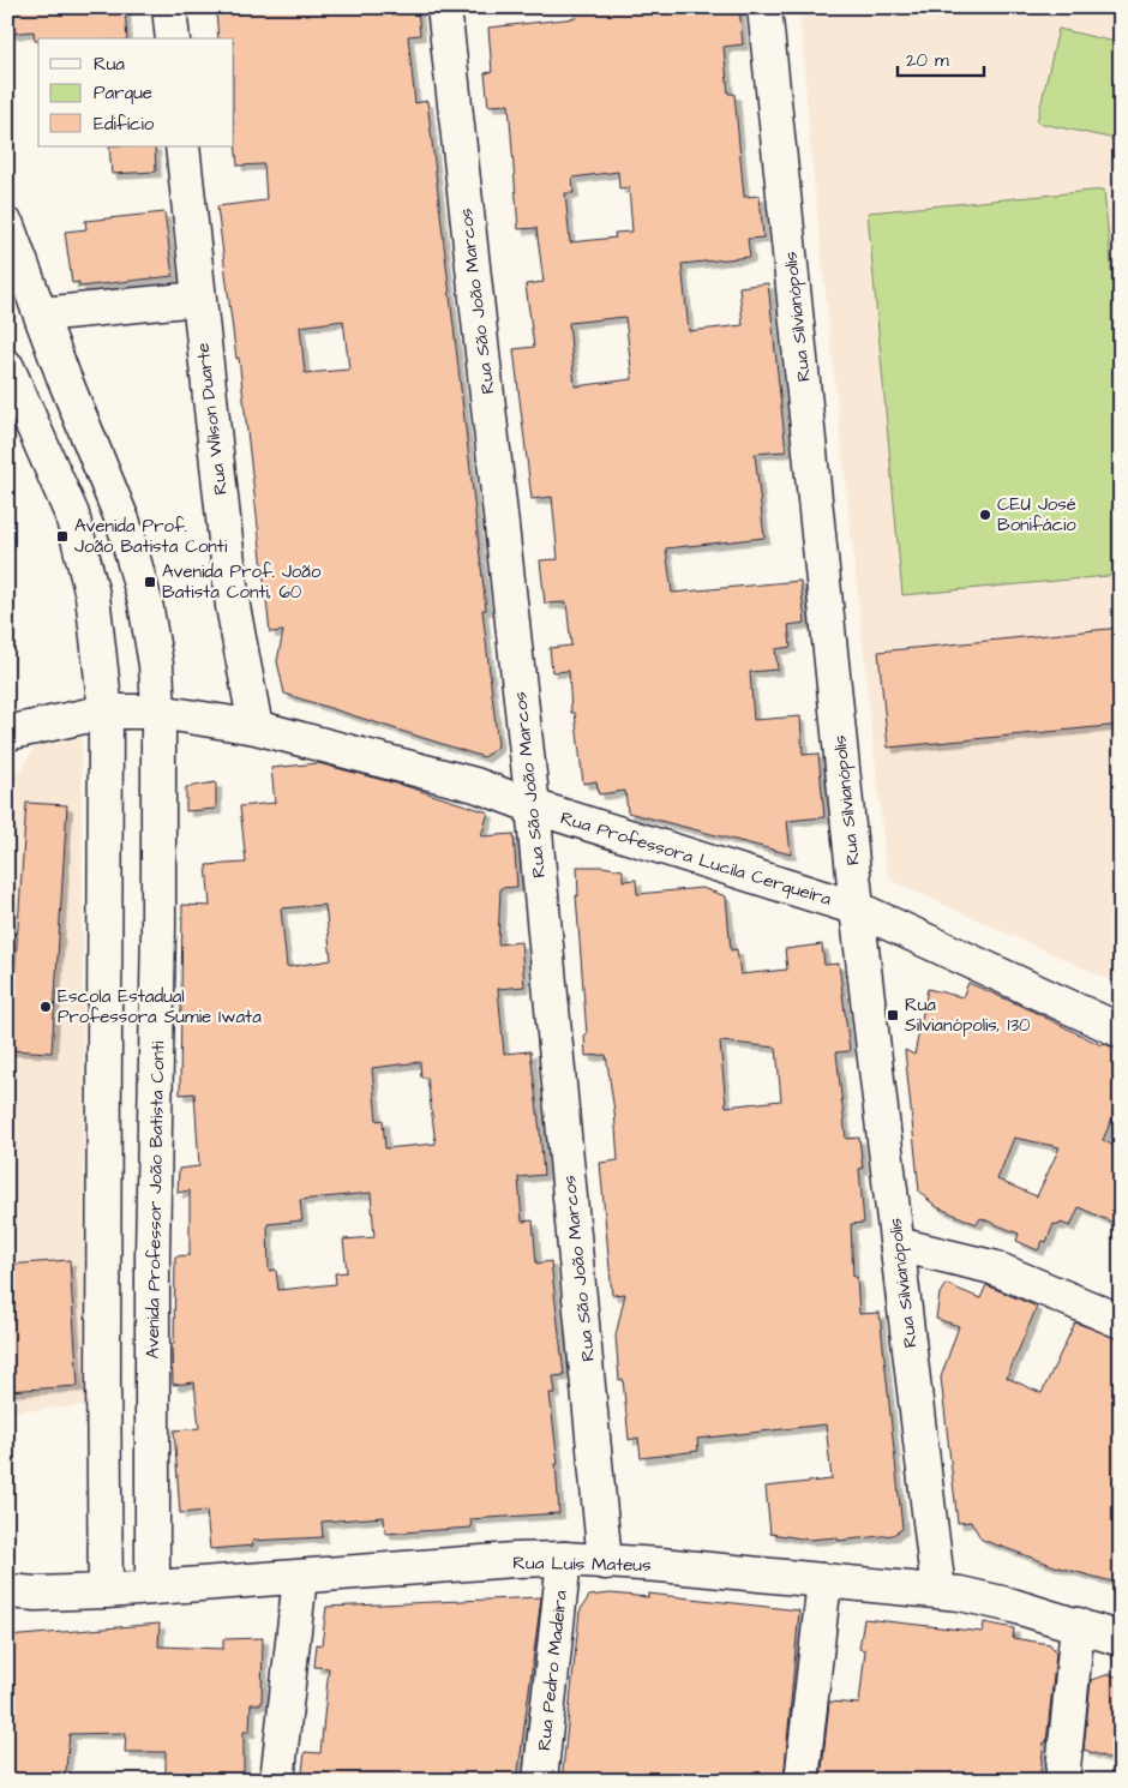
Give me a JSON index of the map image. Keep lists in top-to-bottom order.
{
  "streets": {
    "street": [
      "Rua São João Marcos",
      "Rua Silvianópolis",
      "Rua Wilson Duarte",
      "Rua Professora Lucila Cerqueira",
      "Avenida Professor João Batista Conti",
      "Rua Luís Mateus",
      "Rua Pedro Madeira"
    ]
  },
  "crossings": [
    ["Rua São João Marcos", "Rua Professora Lucila Cerqueira"],
    ["Rua São João Marcos", "Rua Luís Mateus"],
    ["Rua Silvianópolis", "Rua Professora Lucila Cerqueira"],
    ["Rua Silvianópolis", "Rua Luís Mateus"],
    ["Rua Wilson Duarte", "Rua Professora Lucila Cerqueira"],
    ["Rua Professora Lucila Cerqueira", "Avenida Professor João Batista Conti"],
    ["Avenida Professor João Batista Conti", "Rua Luís Mateus"],
    ["Rua Luís Mateus", "Rua Pedro Madeira"]
  ],
  "places": {
    "other": ["CEU José Bonifácio", "Escola Estadual Professora Sumie Iwata"],
    "transit": ["Avenida Prof. João Batista Conti", "Avenida Prof. João Batista Conti, 60", "Rua Silvianópolis, 130"]
  },
  "legend": ["Rua", "Parque", "Edifício"],
  "scale_bar": "20 m"
}
